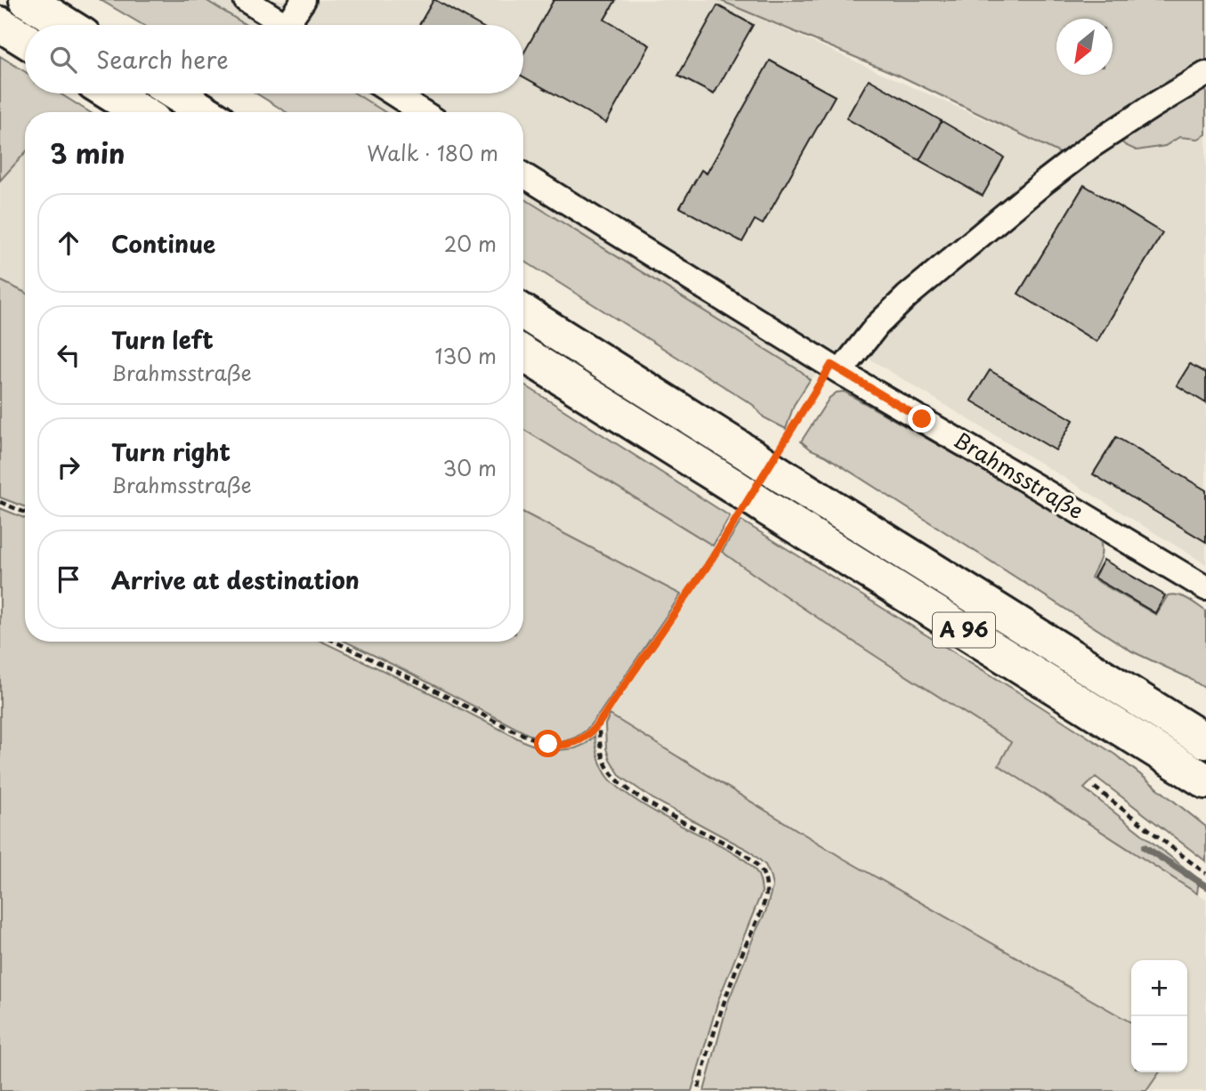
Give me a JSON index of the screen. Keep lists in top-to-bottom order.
{
  "streets": {
    "highway": ["A 96"],
    "street": ["Brahmsstraße"]
  },
  "north": "bottom left",
  "page": {
    "search": "Search here",
    "heading": ["3 min", "Walk · 180 m"],
    "list": [
      ["Continue", "20 m"],
      ["Turn left", "Brahmsstraße", "130 m"],
      ["Turn right", "Brahmsstraße", "30 m"],
      "Arrive at destination"
    ],
    "map_buttons": ["+", "−"]
  }
}
